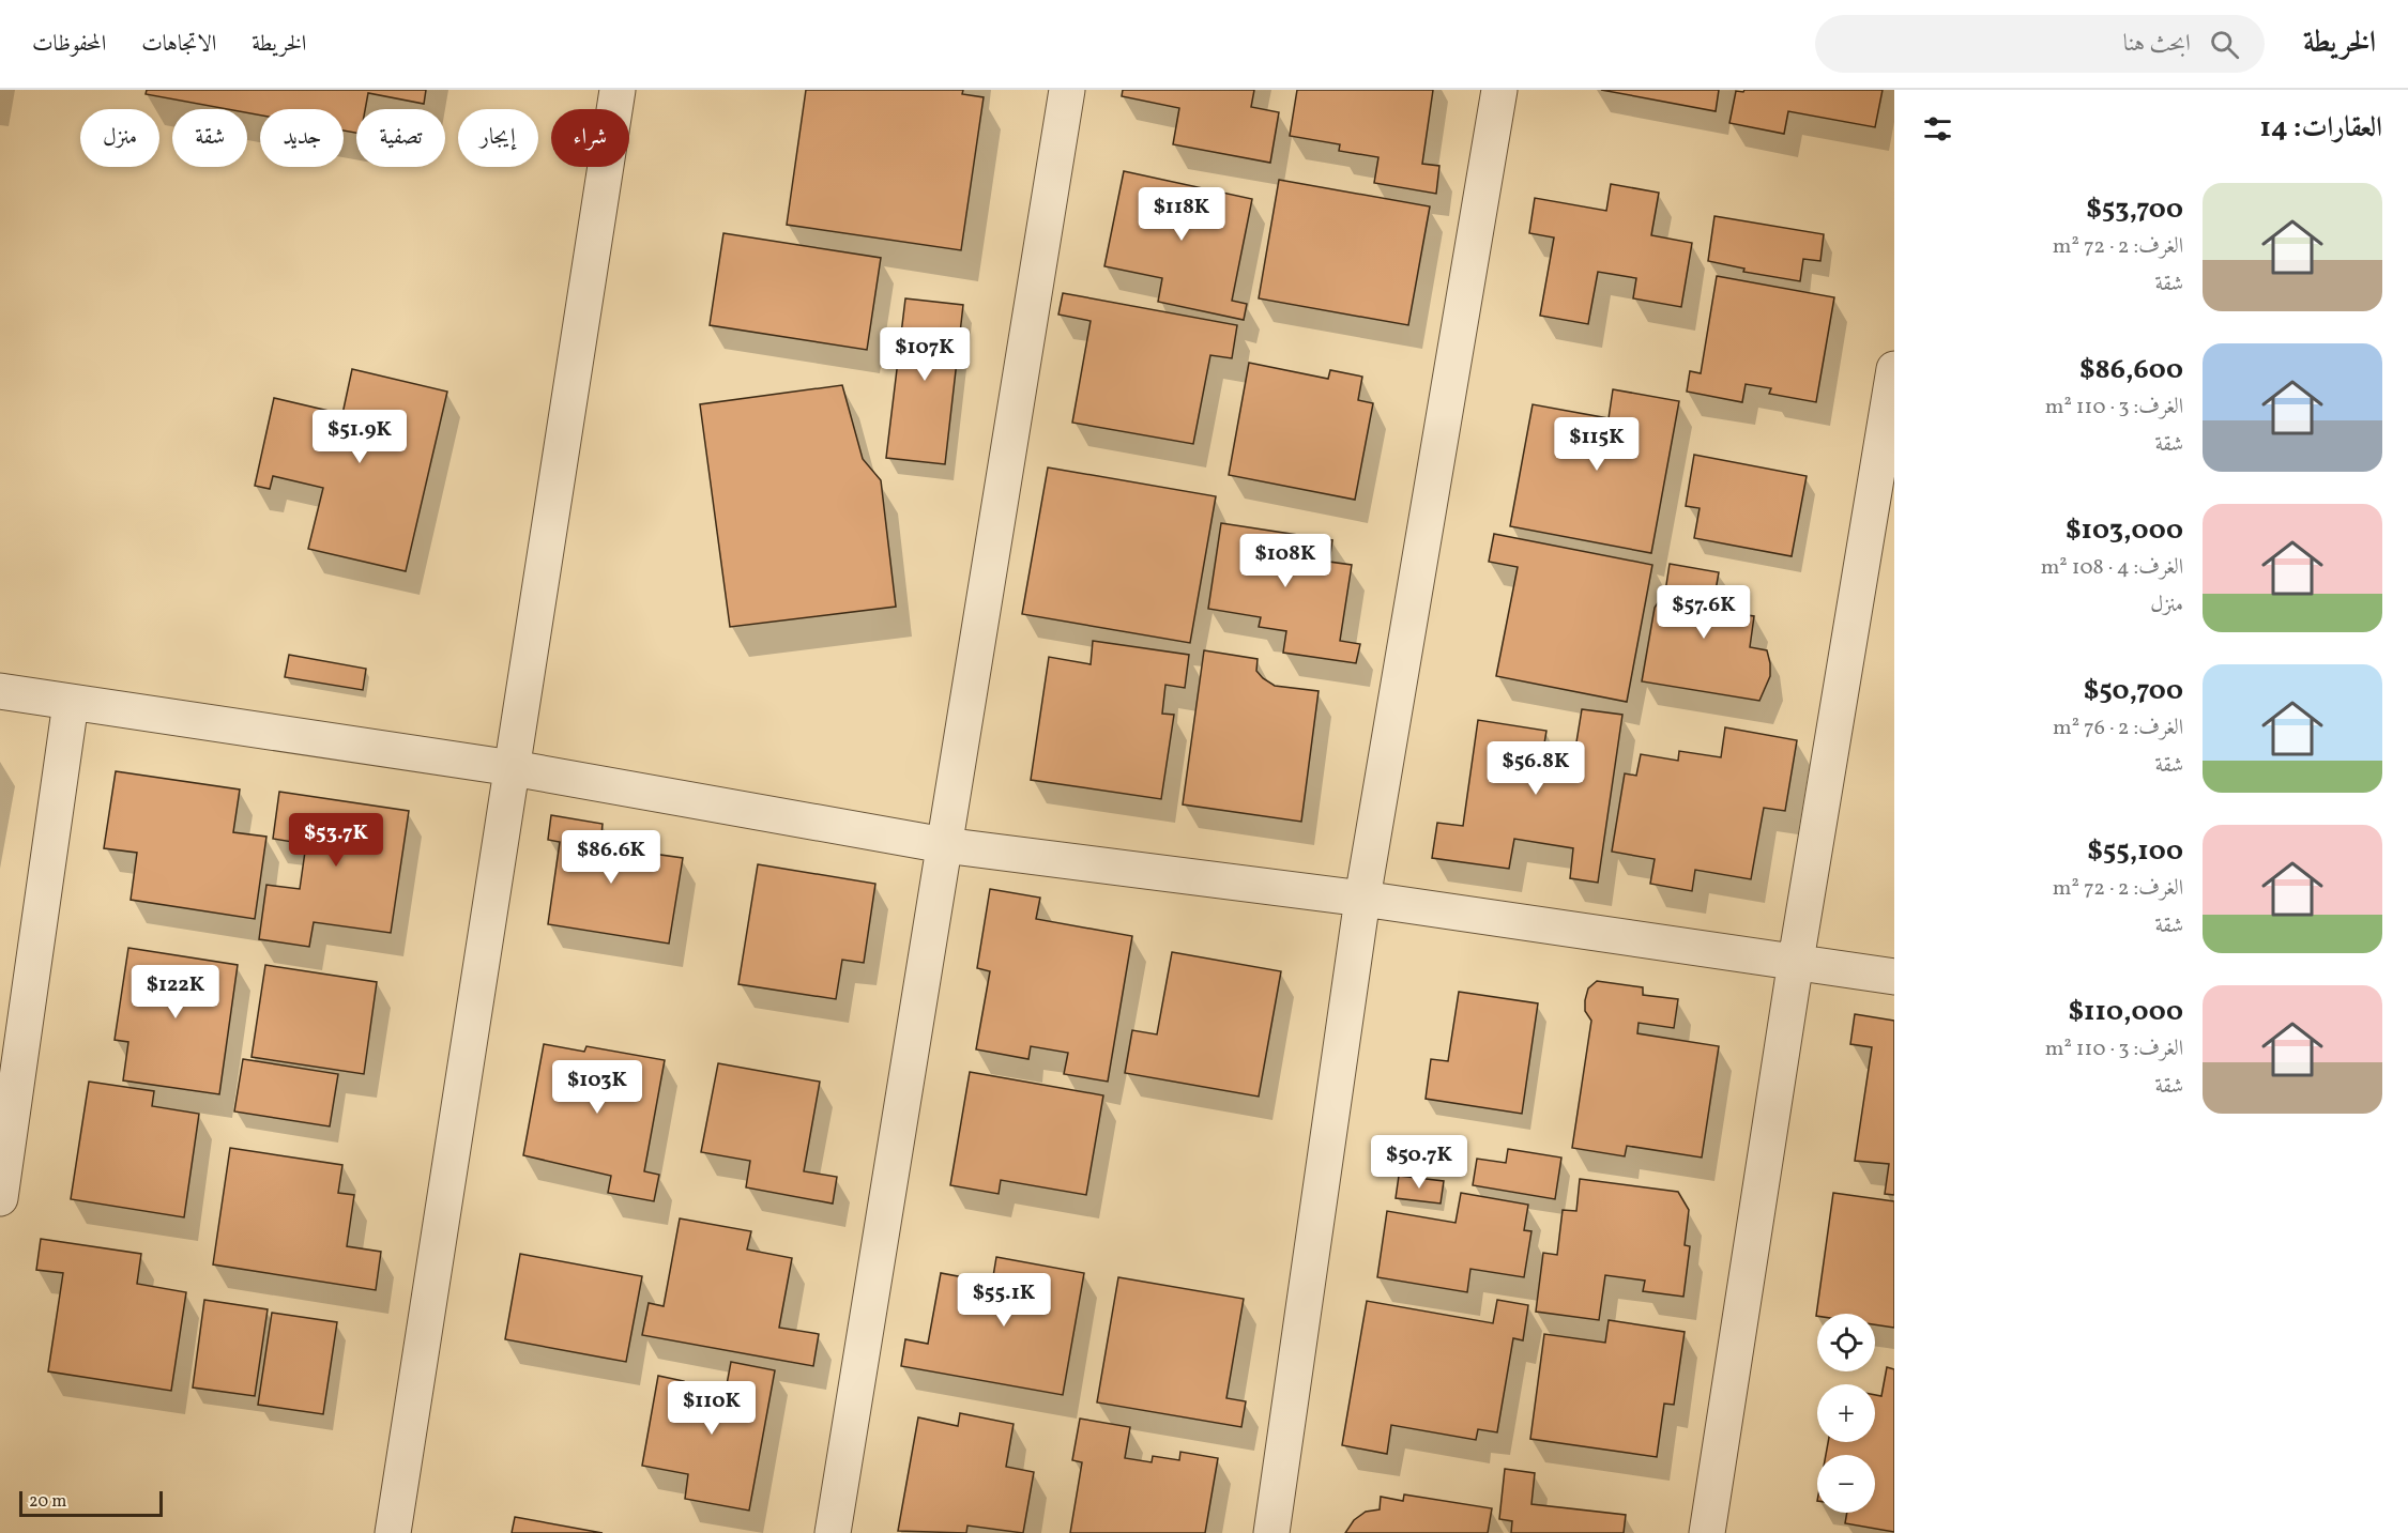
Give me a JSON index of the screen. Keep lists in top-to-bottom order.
{
  "scale_bar": "20 m",
  "page": {
    "header": "الخريطة",
    "search": "ابحث هنا",
    "nav": ["الخريطة", "الاتجاهات", "المحفوظات"],
    "heading": "العقارات: 14",
    "chip": [
      "شراء",
      "إيجار",
      "تصفية",
      "جديد",
      "شقة",
      "منزل"
    ],
    "list": [
      {
        "name": "$53,700",
        "note": "الغرف: 2 · 72 m² · شقة"
      },
      {
        "name": "$86,600",
        "note": "الغرف: 3 · 110 m² · شقة"
      },
      {
        "name": "$103,000",
        "note": "الغرف: 4 · 108 m² · منزل"
      },
      {
        "name": "$50,700",
        "note": "الغرف: 2 · 76 m² · شقة"
      },
      {
        "name": "$55,100",
        "note": "الغرف: 2 · 72 m² · شقة"
      },
      {
        "name": "$110,000",
        "note": "الغرف: 3 · 110 m² · شقة"
      }
    ],
    "price": [
      "$118K",
      "$107K",
      "$51.9K",
      "$115K",
      "$108K",
      "$57.6K",
      "$56.8K",
      "$53.7K",
      "$86.6K",
      "$122K",
      "$103K",
      "$50.7K",
      "$55.1K",
      "$110K"
    ],
    "map_buttons": ["+", "−"],
    "scale": "20 m"
  }
}
